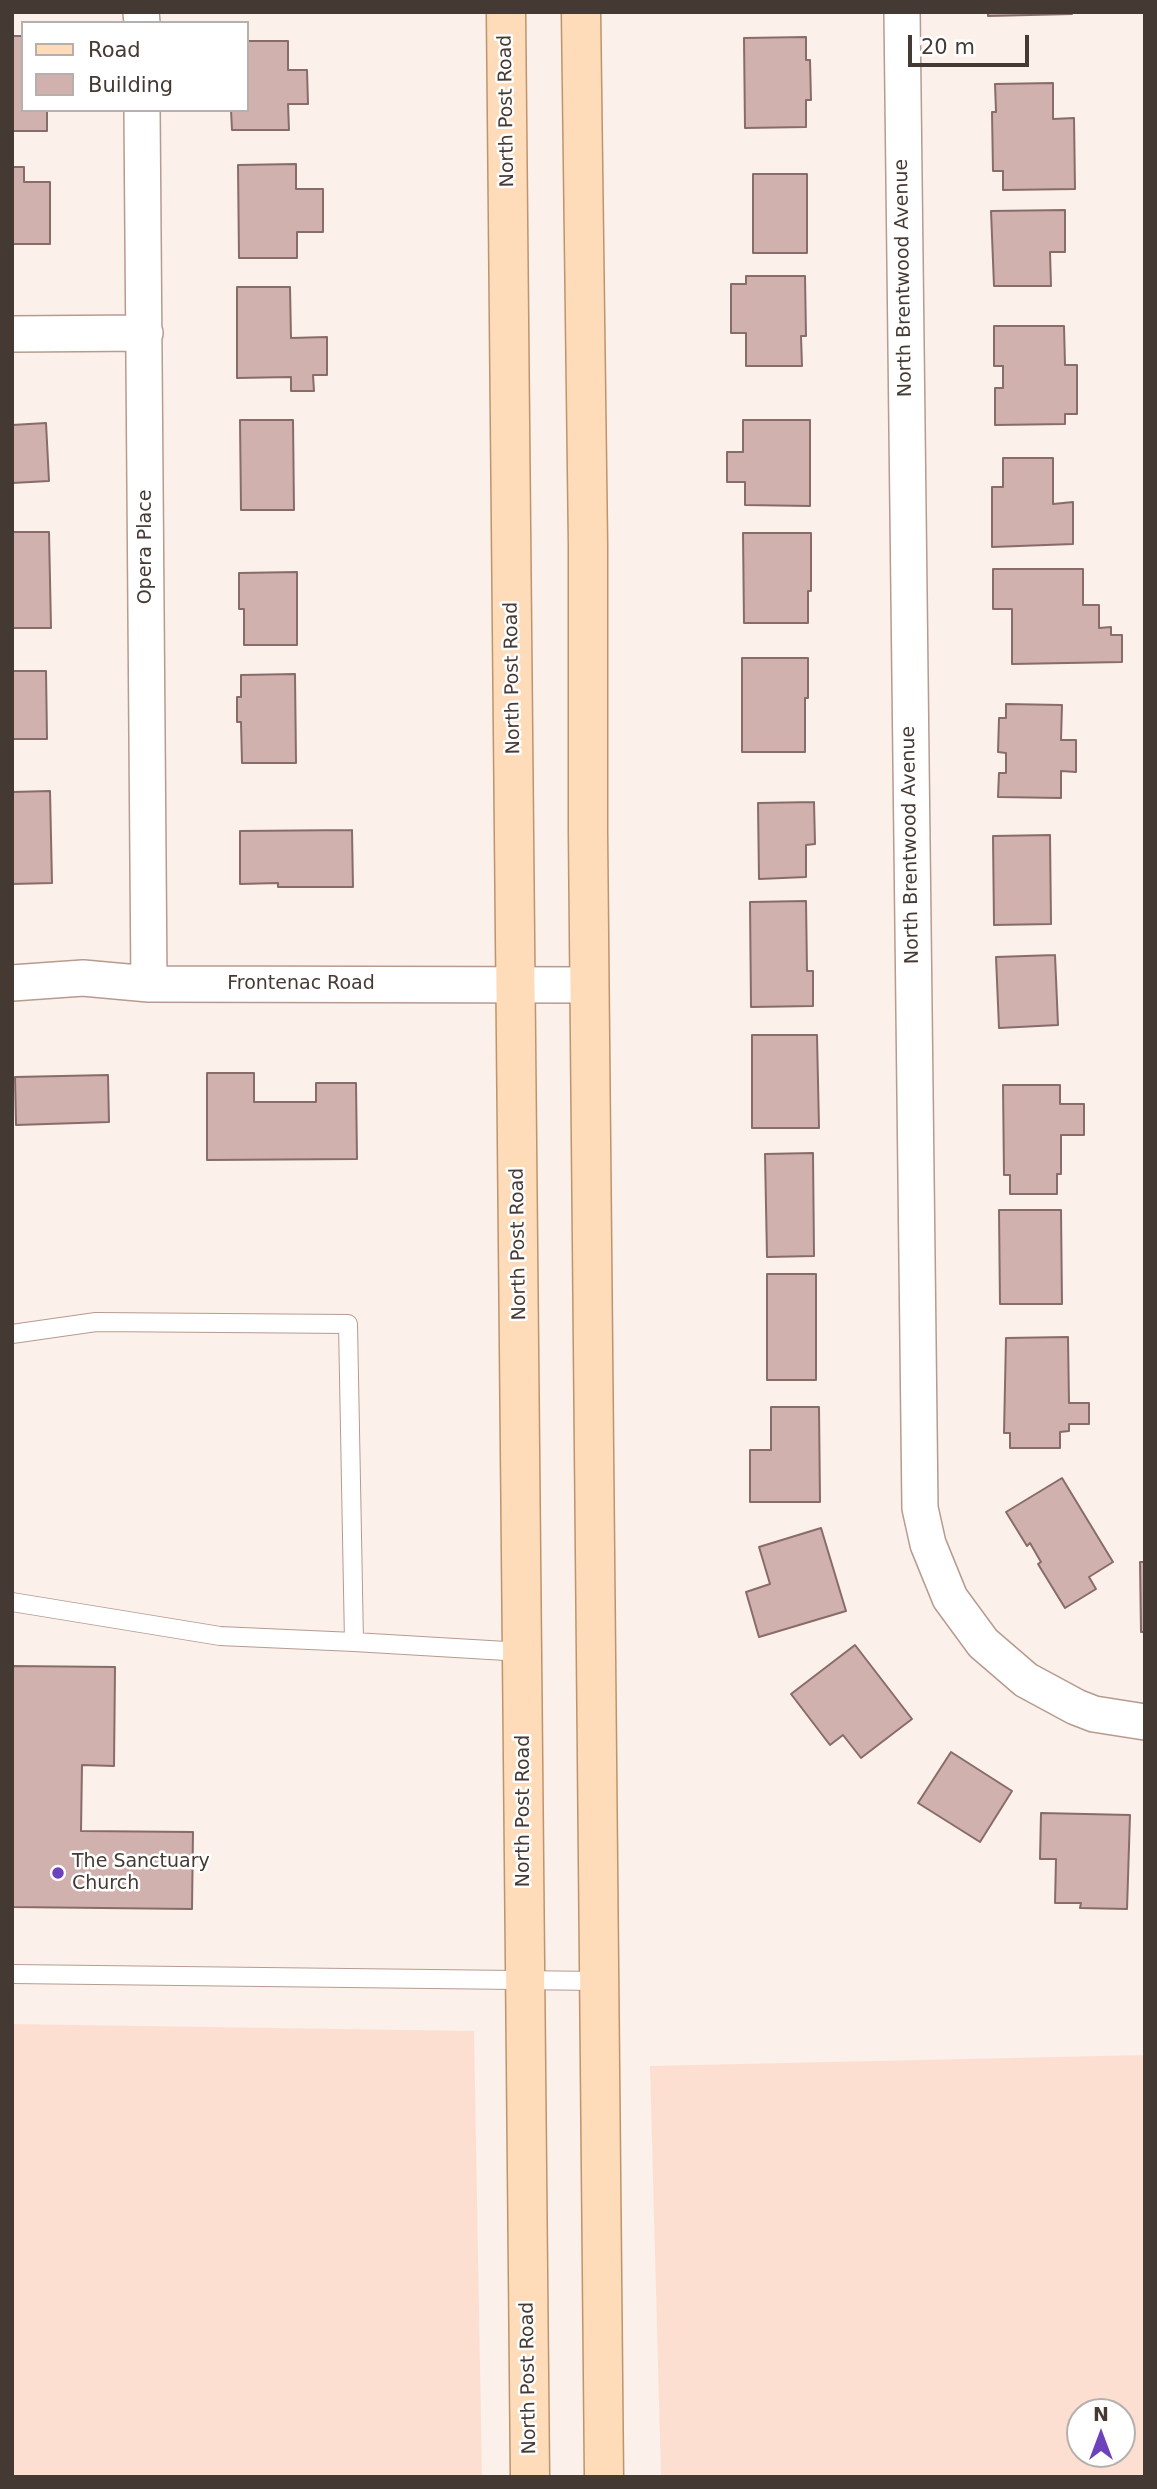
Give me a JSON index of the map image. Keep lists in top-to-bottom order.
{
  "streets": {
    "main road": ["North Post Road"],
    "street": ["North Brentwood Avenue", "Opera Place", "Frontenac Road"]
  },
  "crossings": [
    ["North Post Road", "Frontenac Road"],
    ["Opera Place", "Frontenac Road"]
  ],
  "places": ["The Sanctuary Church"],
  "legend": ["Road", "Building"],
  "scale_bar": "20 m",
  "north": "top"
}
